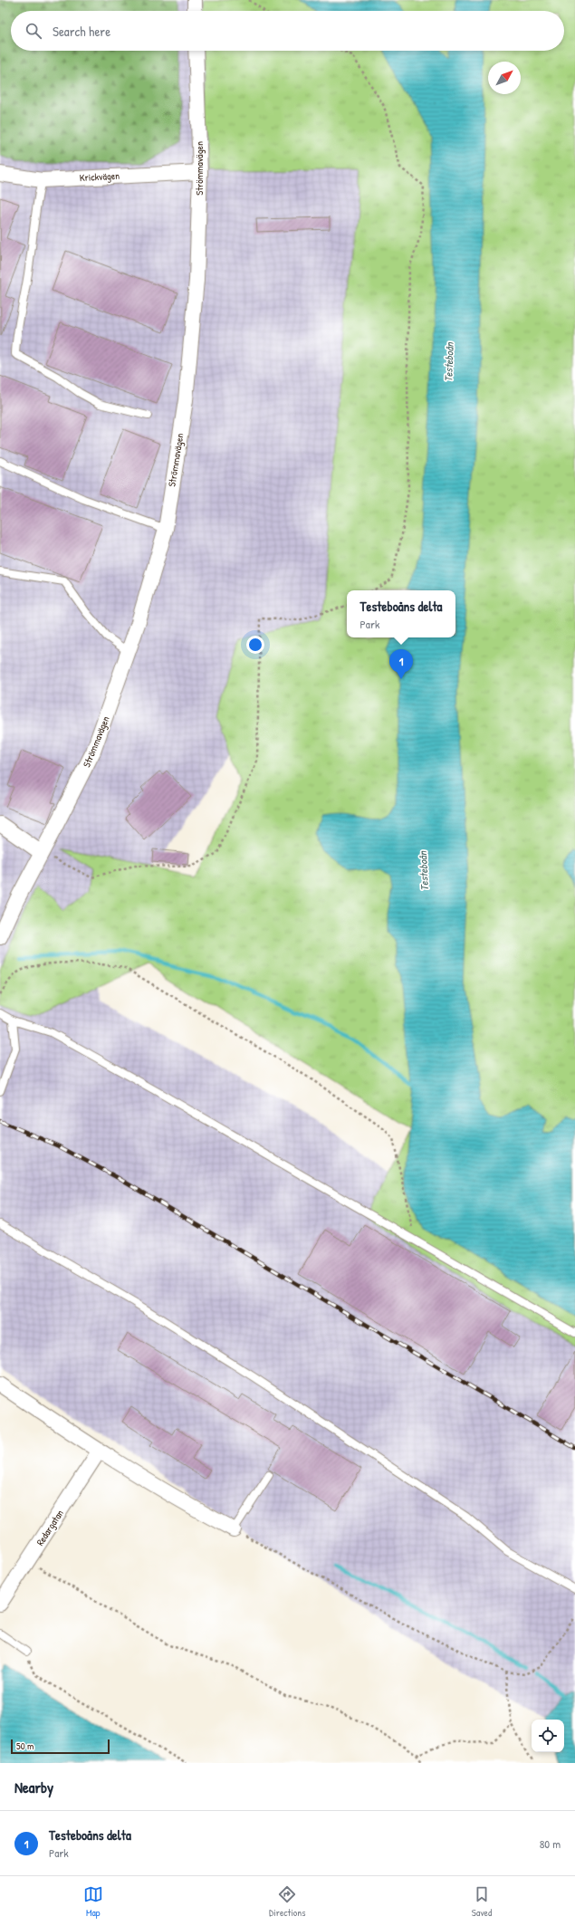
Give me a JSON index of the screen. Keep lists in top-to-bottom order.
{
  "streets": {
    "street": ["Strömmavägen", "Krickvägen", "Redargatan"]
  },
  "crossings": [
    ["Strömmavägen", "Krickvägen"]
  ],
  "water": ["Testeboån"],
  "scale_bar": "50 m",
  "north": "top right",
  "page": {
    "search": "Search here",
    "popup": ["Testeboåns delta", "Park"],
    "pins": "1",
    "scale": "50 m",
    "heading": "Nearby",
    "list": [
      {
        "mark": "1",
        "name": "Testeboåns delta",
        "note": "Park",
        "value": "80 m"
      }
    ],
    "nav": ["Map", "Directions", "Saved"]
  }
}
